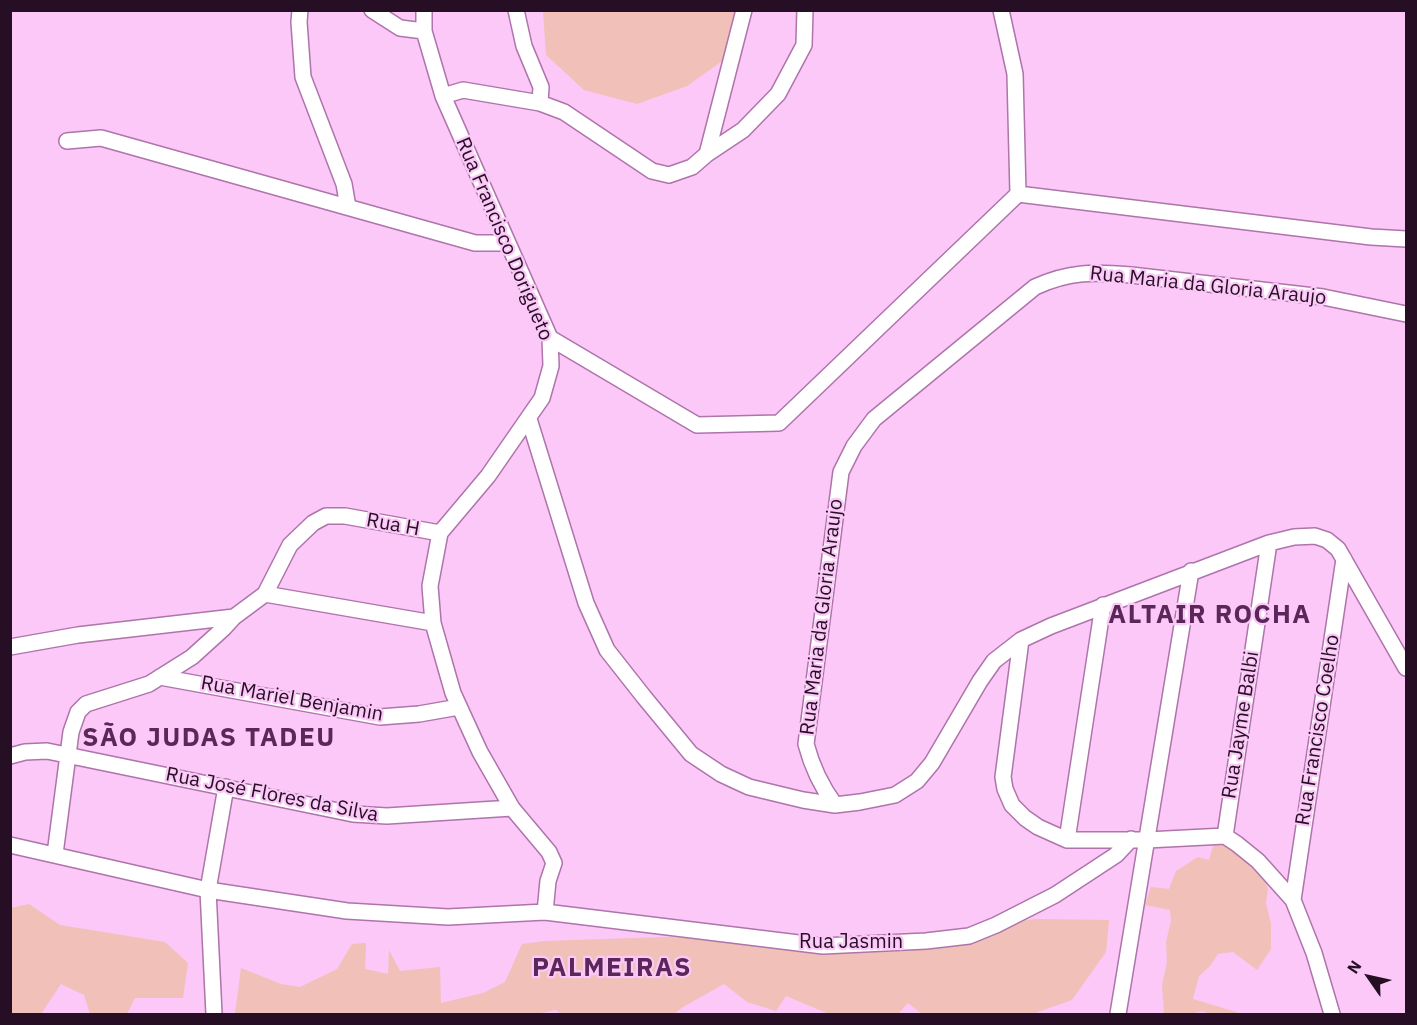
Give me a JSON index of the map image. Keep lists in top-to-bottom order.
{
  "streets": {
    "street": [
      "Rua Francisco Dorigueto",
      "Rua Maria da Gloria Araujo",
      "Rua H",
      "Rua Mariel Benjamin",
      "Rua Jayme Balbi",
      "Rua Francisco Coelho",
      "Rua José Flores da Silva",
      "Rua Jasmin"
    ]
  },
  "crossings": [
    ["Rua Francisco Dorigueto", "Rua H"]
  ],
  "districts": ["ALTAIR ROCHA", "SÃO JUDAS TADEU", "PALMEIRAS"],
  "north": "top left"
}
